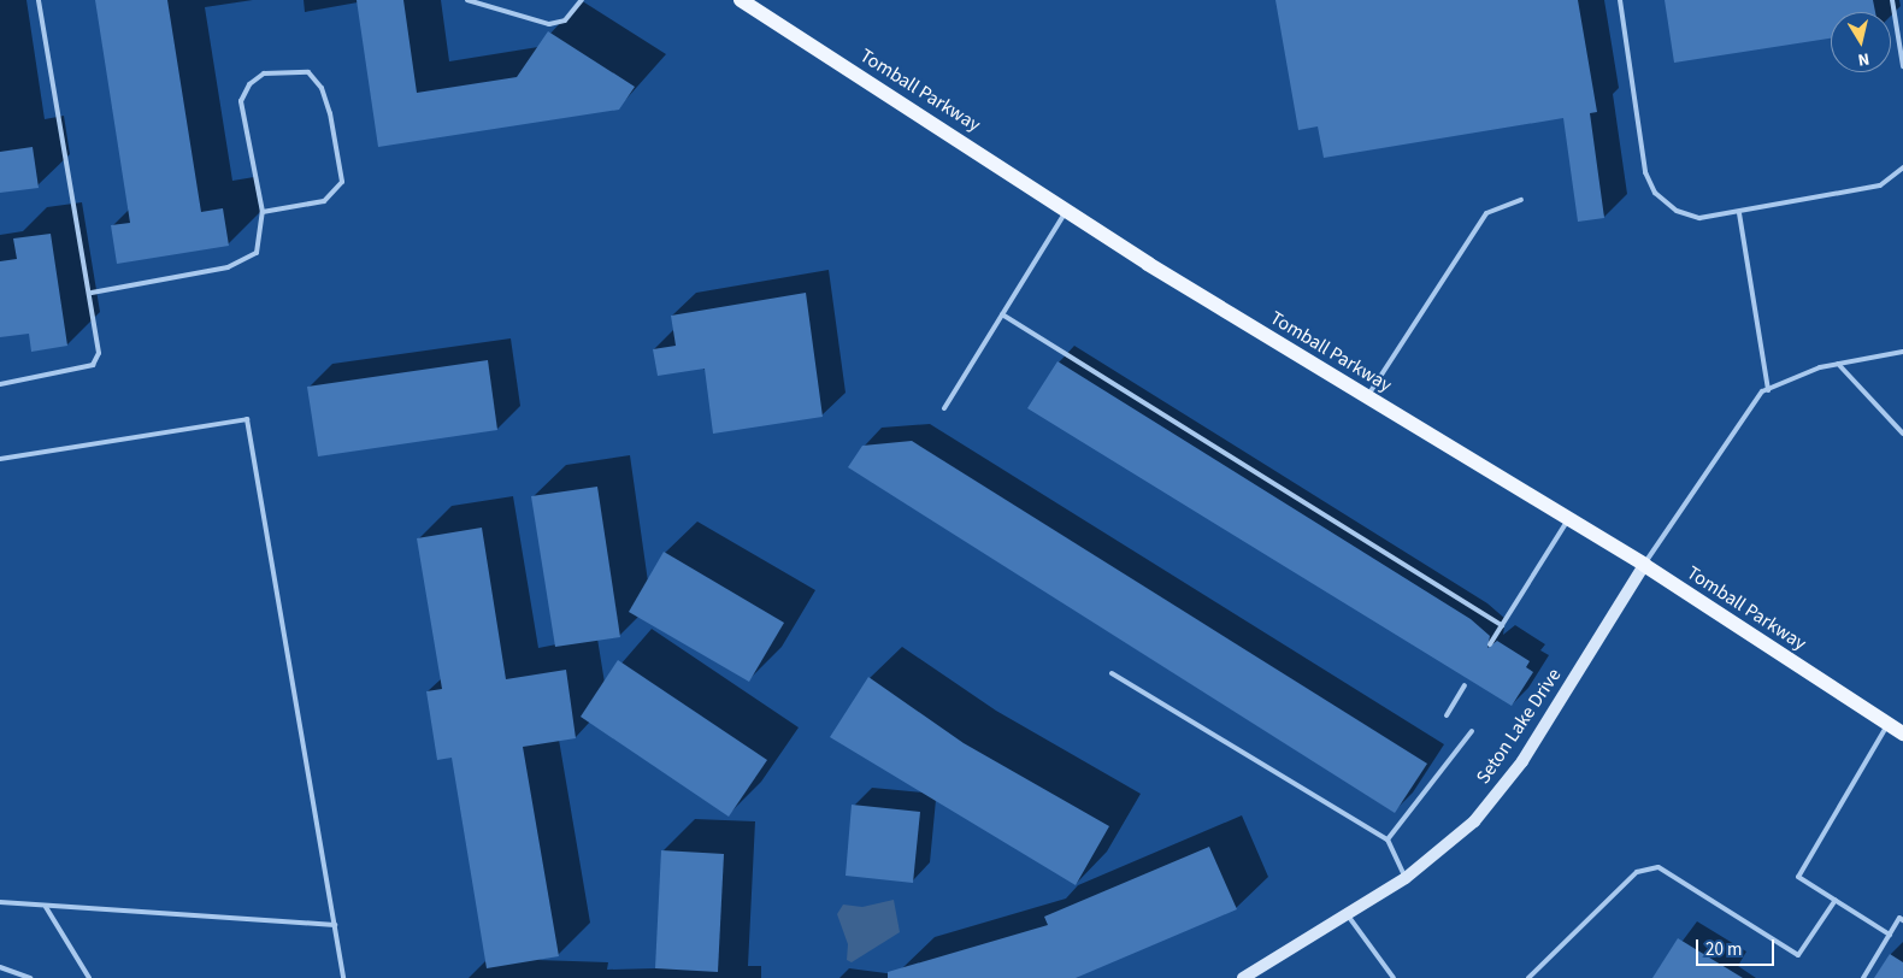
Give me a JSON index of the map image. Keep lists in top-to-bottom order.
{
  "streets": {
    "main road": ["Tomball Parkway"],
    "street": ["Seton Lake Drive"]
  },
  "crossings": [
    ["Tomball Parkway", "Seton Lake Drive"]
  ],
  "scale_bar": "20 m",
  "north": "bottom"
}
